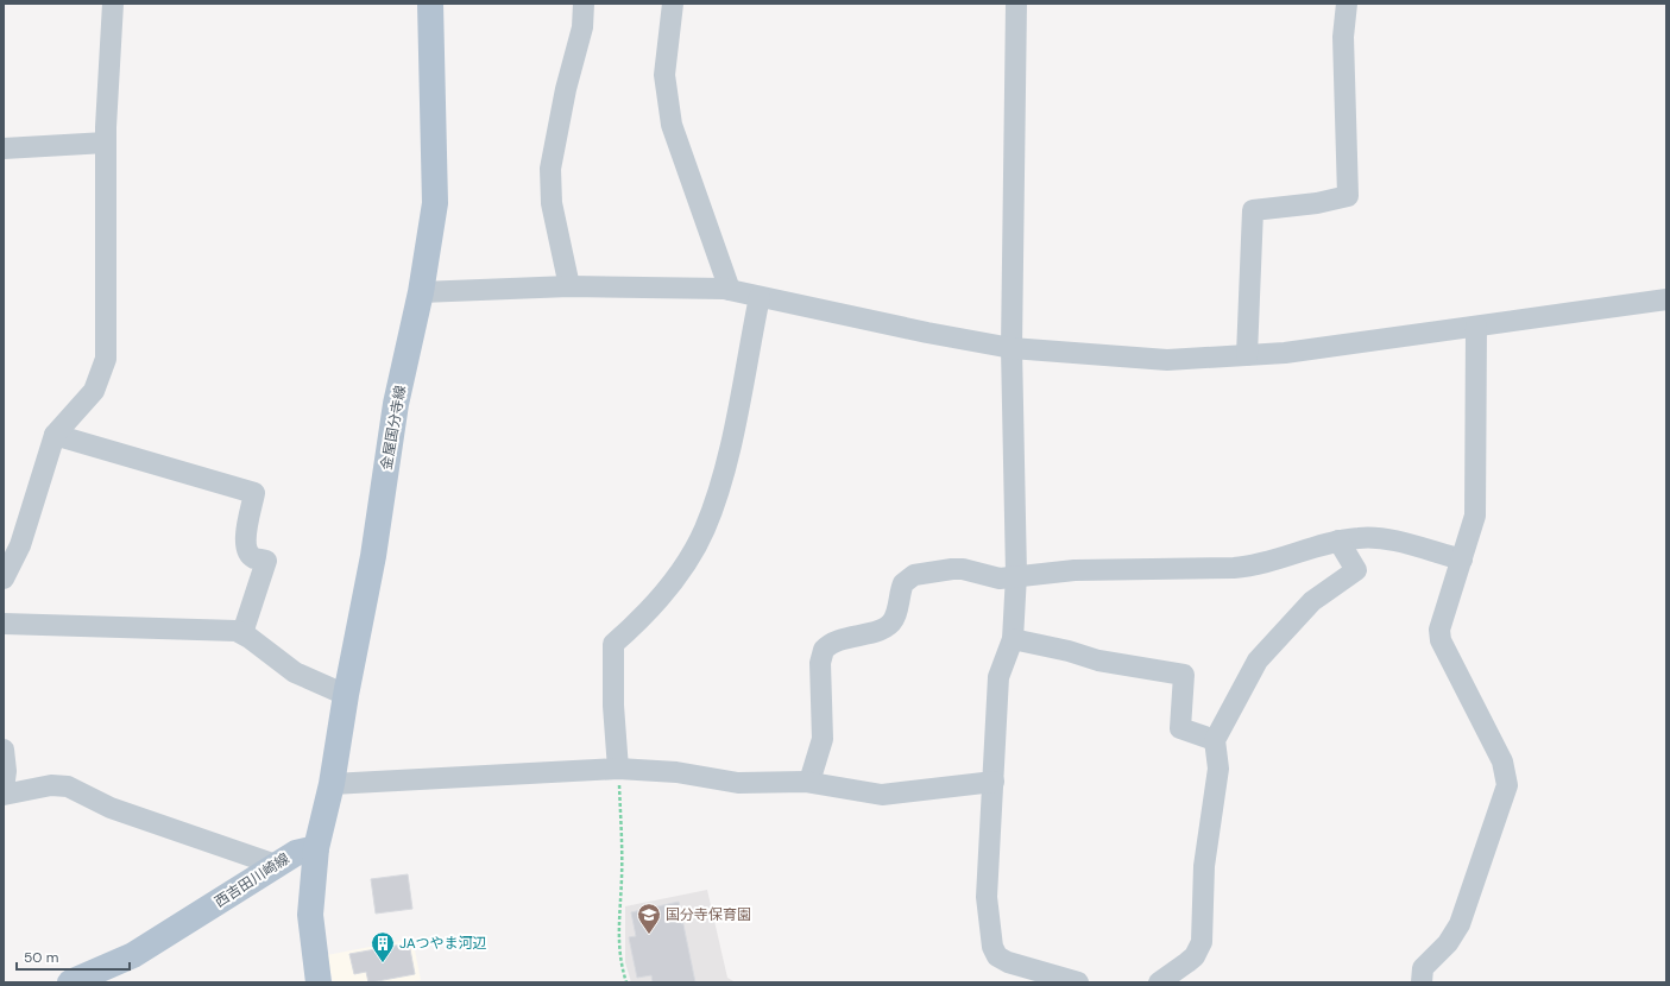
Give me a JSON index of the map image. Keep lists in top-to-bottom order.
{
  "streets": {
    "main road": ["金屋国分寺線", "西吉田川崎線"]
  },
  "crossings": [
    ["金屋国分寺線", "西吉田川崎線"]
  ],
  "places": {
    "school or university": ["国分寺保育園"],
    "building": ["JAつやま河辺"]
  },
  "scale_bar": "50 m"
}
